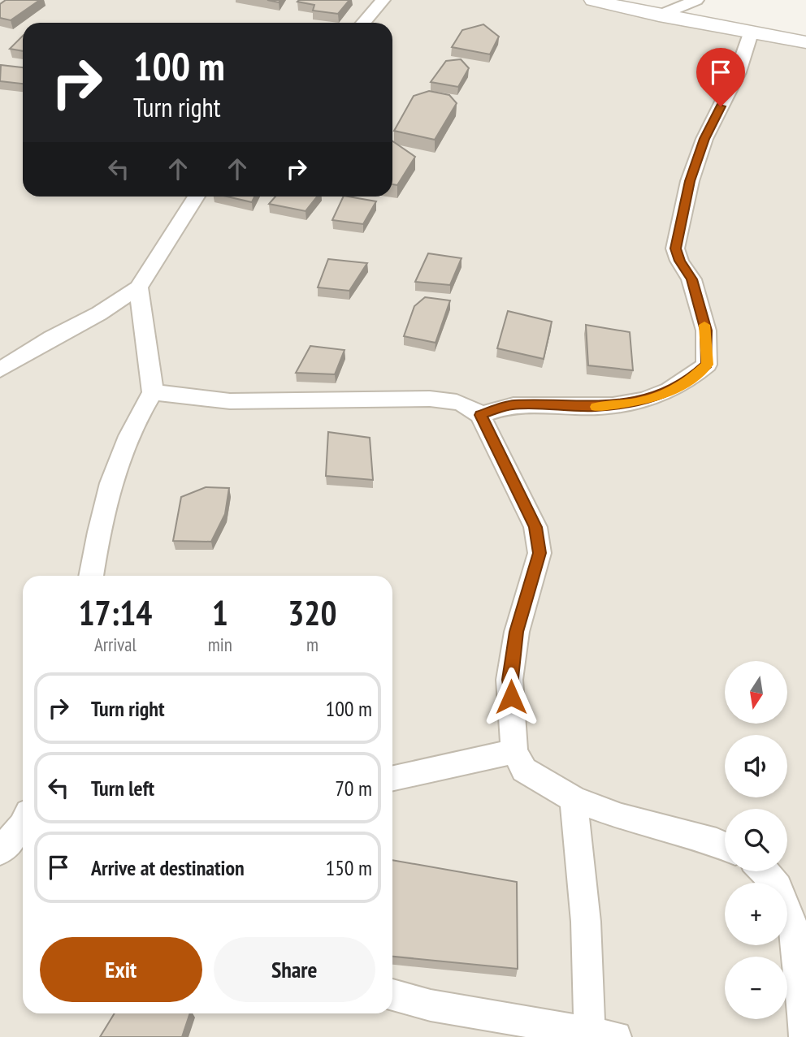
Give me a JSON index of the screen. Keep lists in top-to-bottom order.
{
  "north": "bottom",
  "page": {
    "turn": ["100 m", "Turn right"],
    "eta": [
      "17:14",
      "Arrival",
      "1",
      "min",
      "320",
      "m"
    ],
    "map_buttons": ["+", "−"],
    "list": [
      {
        "name": "Turn right",
        "value": "100 m"
      },
      {
        "name": "Turn left",
        "value": "70 m"
      },
      {
        "name": "Arrive at destination",
        "value": "150 m"
      }
    ],
    "buttons": ["Exit", "Share"]
  }
}
